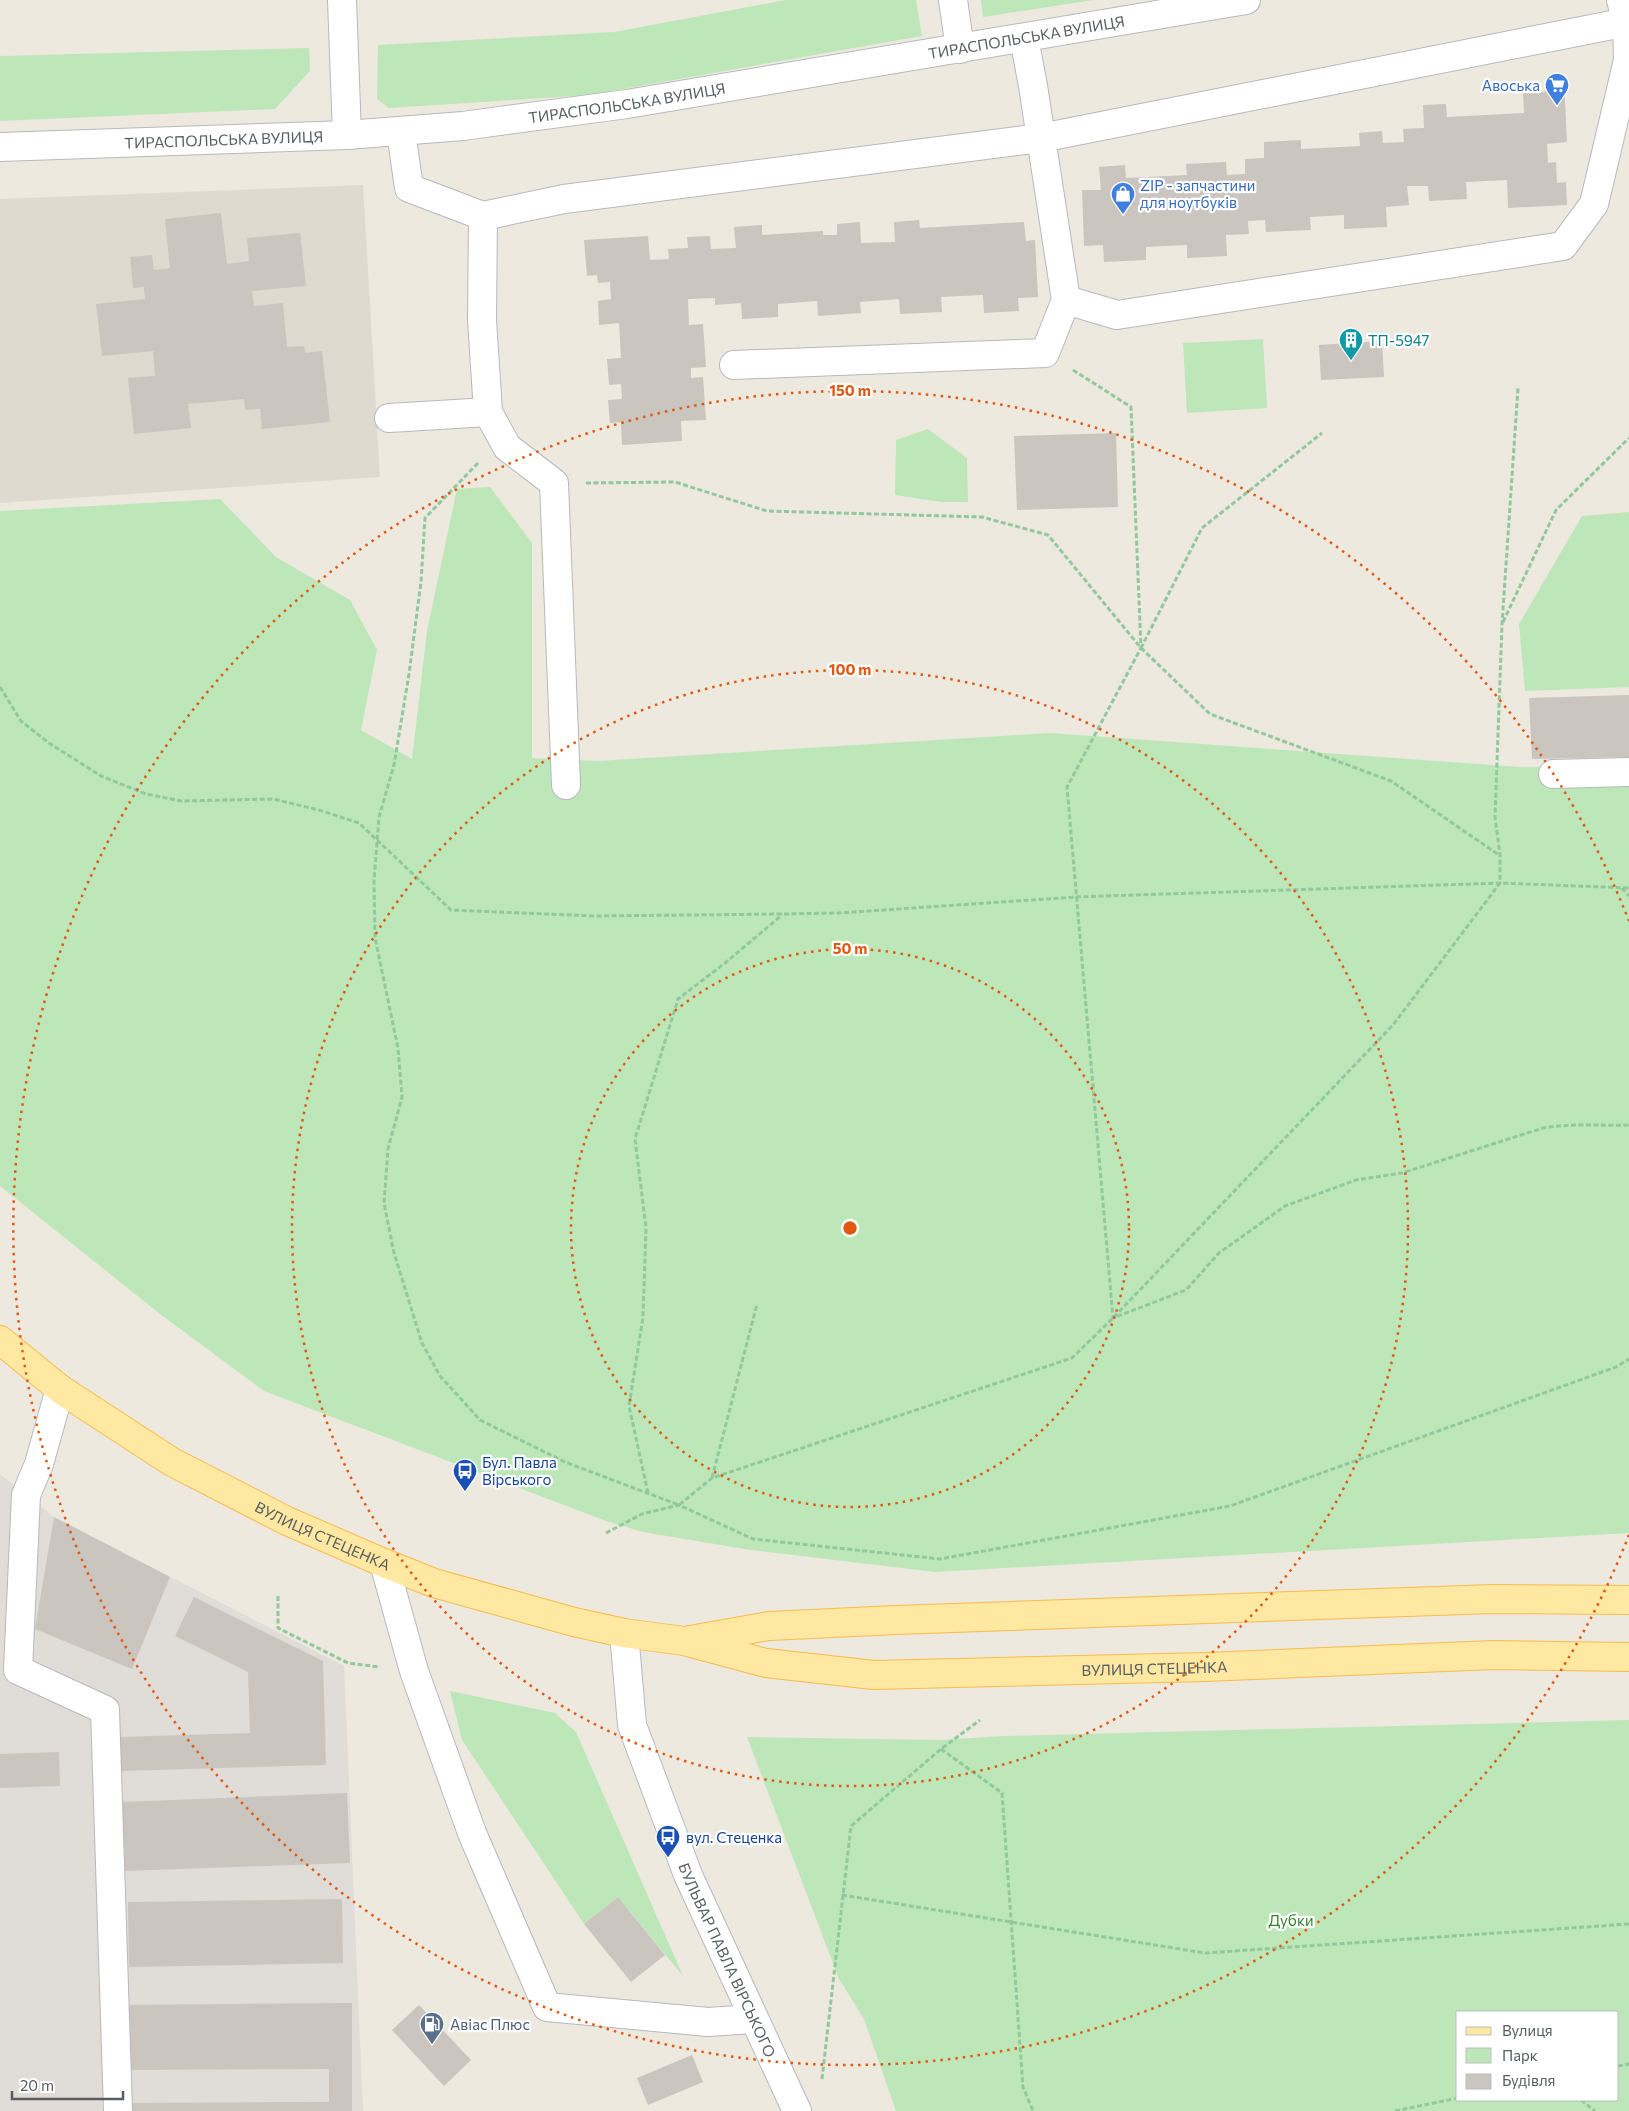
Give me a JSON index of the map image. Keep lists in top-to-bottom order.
{
  "streets": {
    "main road": ["ВУЛИЦЯ СТЕЦЕНКА"],
    "street": ["ТИРАСПОЛЬСЬКА ВУЛИЦЯ", "БУЛЬВАР ПАВЛА ВІРСЬКОГО"]
  },
  "crossings": [
    ["ВУЛИЦЯ СТЕЦЕНКА", "БУЛЬВАР ПАВЛА ВІРСЬКОГО"]
  ],
  "parks": ["Дубки"],
  "places": {
    "supermarket": ["Авоська"],
    "shop": ["ZIP - запчастини для ноутбуків"],
    "building": ["ТП-5947"],
    "bus stop": ["Бул. Павла Вірського", "вул. Стеценка"],
    "fuel station": ["Авіас Плюс"]
  },
  "legend": ["Вулиця", "Парк", "Будівля"],
  "scale_bar": "20 m",
  "rings": ["150 m", "100 m", "50 m"]
}
